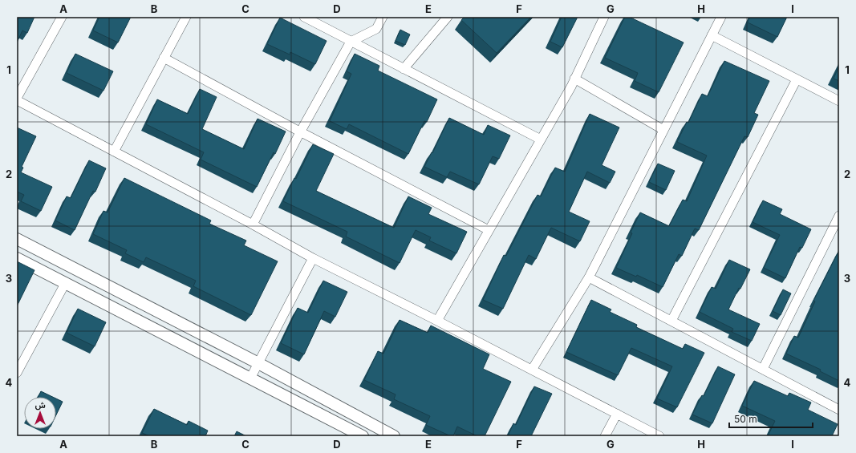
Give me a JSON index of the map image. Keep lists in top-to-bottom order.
{
  "scale_bar": "50 m",
  "north": "top",
  "grid": {
    "columns": [
      "A",
      "B",
      "C",
      "D",
      "E",
      "F",
      "G",
      "H",
      "I"
    ],
    "rows": [
      "1",
      "2",
      "3",
      "4"
    ]
  }
}
